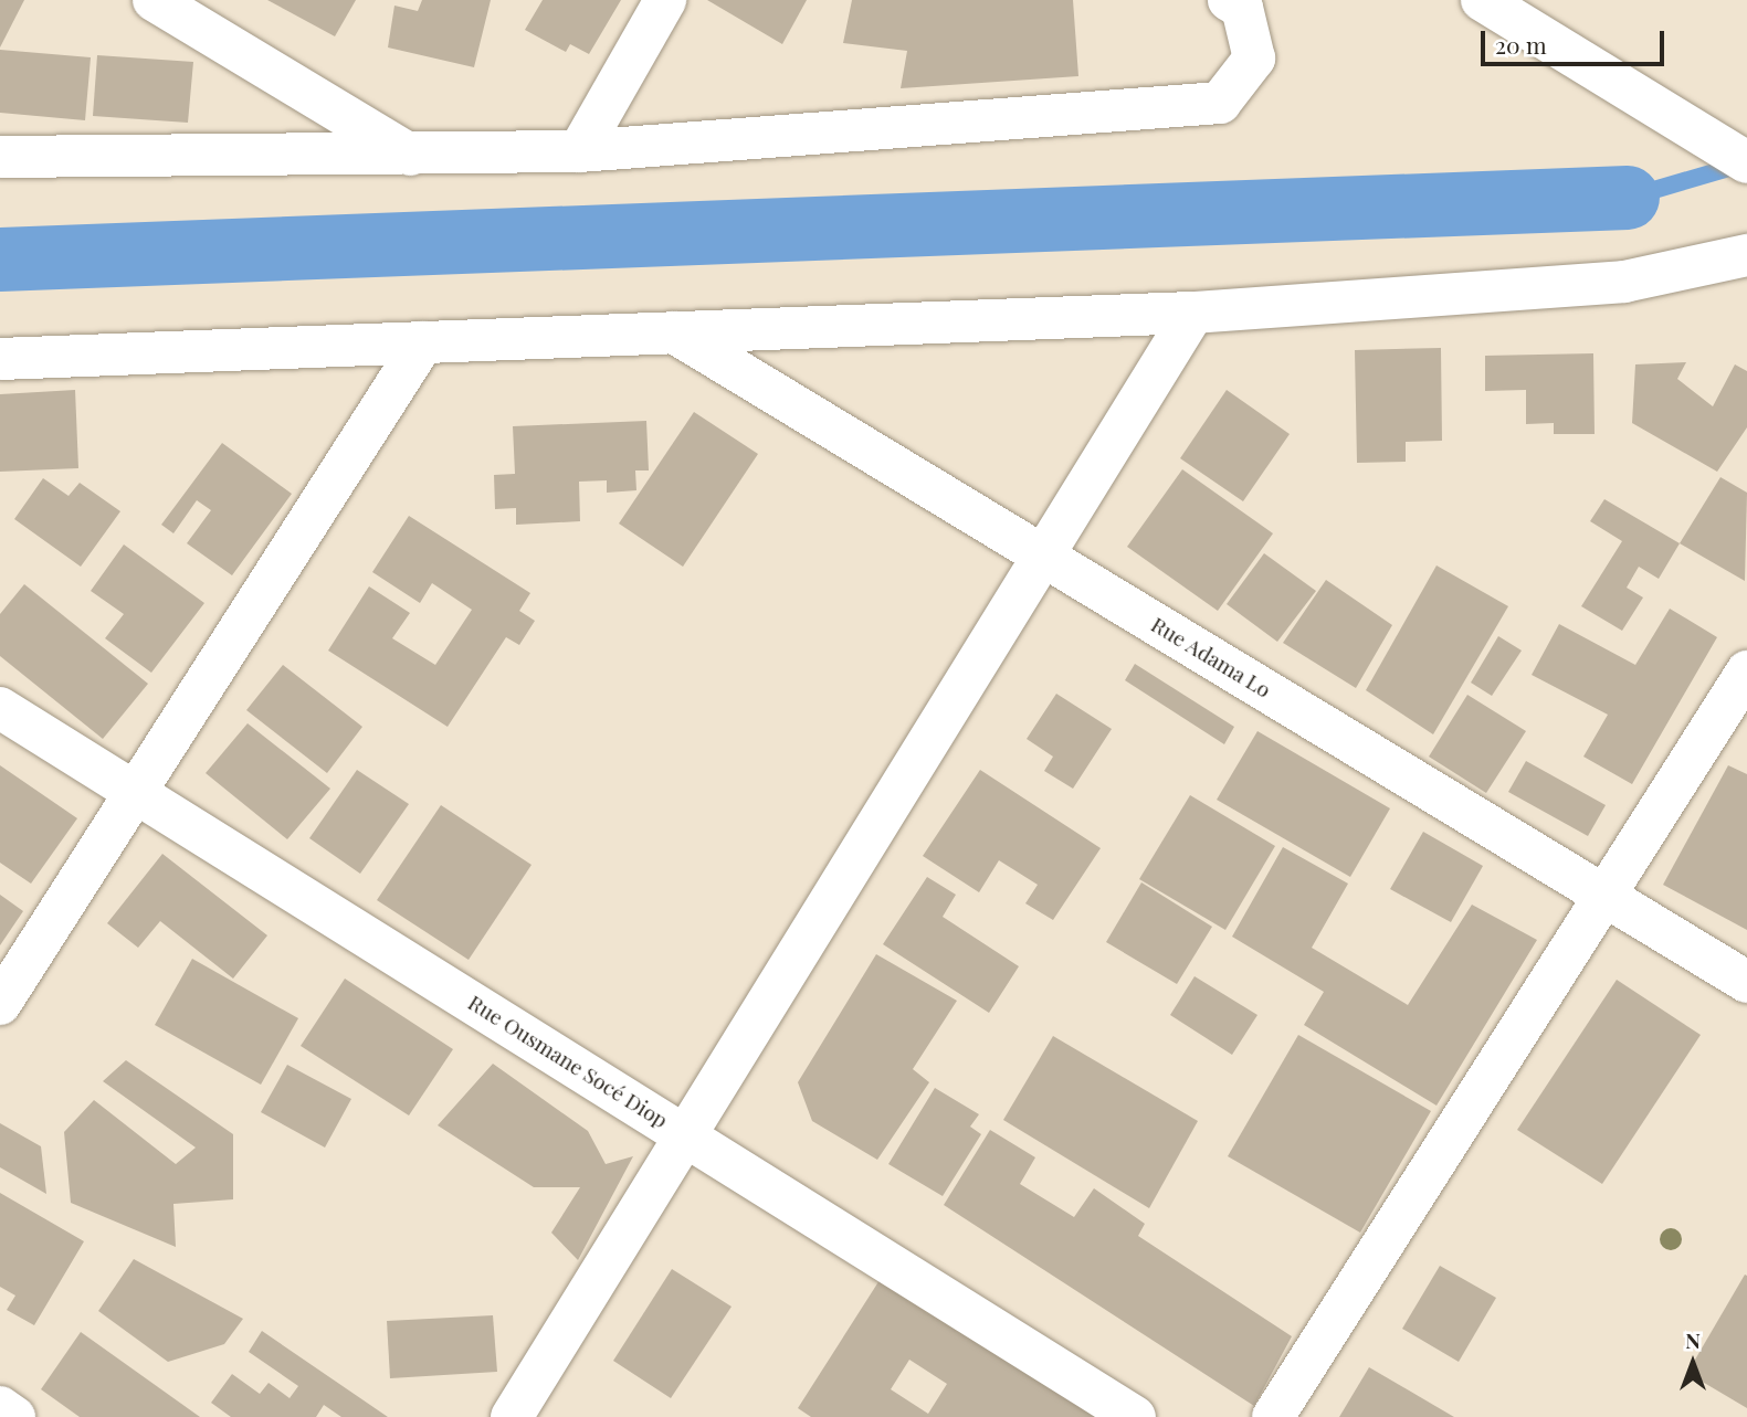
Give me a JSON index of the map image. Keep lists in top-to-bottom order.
{
  "streets": {
    "main road": ["Rue Adama Lo", "Rue Ousmane Socé Diop"]
  },
  "scale_bar": "20 m",
  "north": "top"
}
